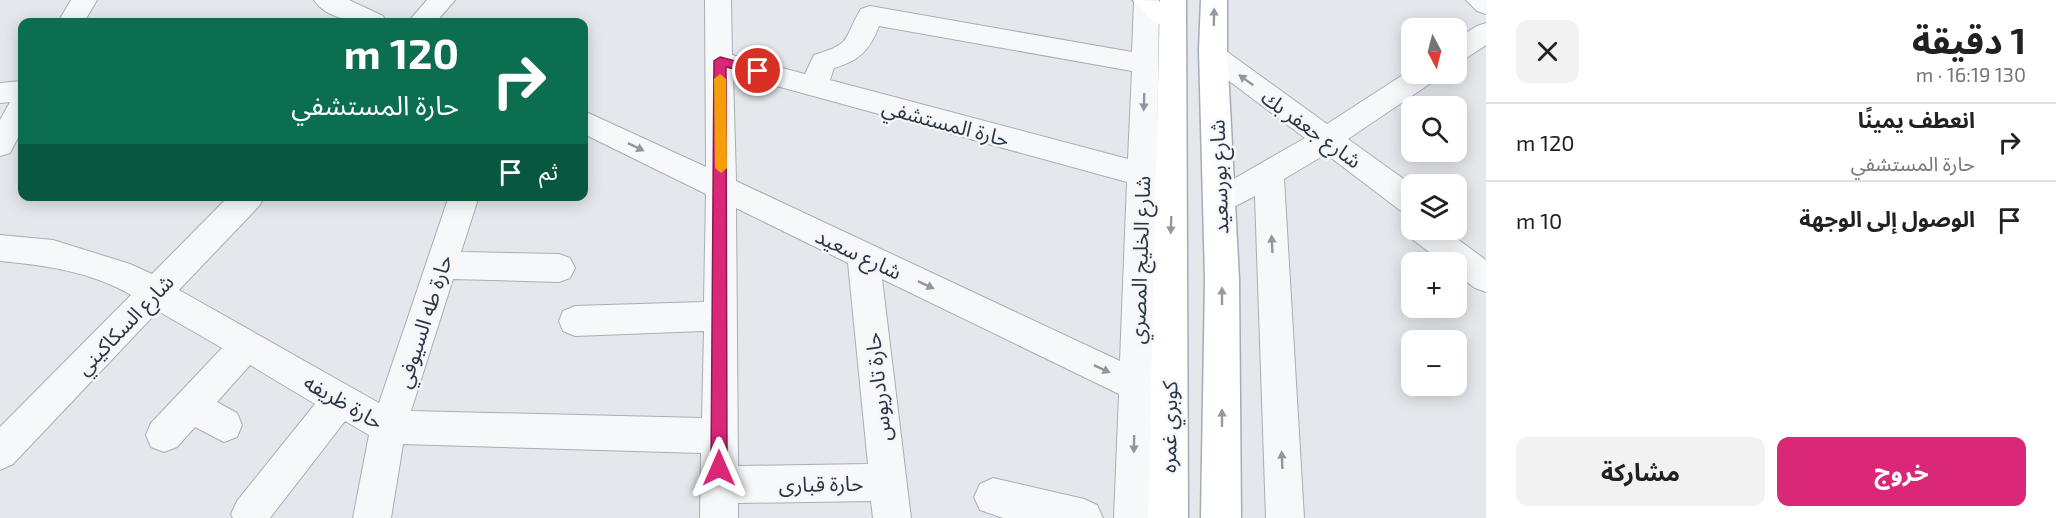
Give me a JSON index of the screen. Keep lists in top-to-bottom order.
{
  "streets": {
    "main road": ["شارع بورسعيد", "كوبري غمره"],
    "street": [
      "حارة المستشفي",
      "شارع جعفر بك",
      "شارع سعيد",
      "شارع الخليج المصري",
      "حارة طه السيوفي",
      "شارع السكاكيني",
      "حارة تادريوس",
      "حارة ظريفه",
      "حارة قبارى"
    ]
  },
  "crossings": [
    ["حارة المستشفي", "شارع بورسعيد"],
    ["حارة المستشفي", "شارع الخليج المصري"],
    ["شارع جعفر بك", "شارع بورسعيد"],
    ["شارع بورسعيد", "شارع الخليج المصري"],
    ["شارع بورسعيد", "كوبري غمره"],
    ["شارع سعيد", "شارع الخليج المصري"],
    ["شارع سعيد", "حارة تادريوس"],
    ["حارة طه السيوفي", "حارة ظريفه"],
    ["شارع السكاكيني", "حارة ظريفه"],
    ["حارة تادريوس", "حارة قبارى"]
  ],
  "one_way": ["شارع جعفر بك", "شارع سعيد"],
  "north": "bottom",
  "page": {
    "heading": ["1 دقيقة", "130 m · 16:19"],
    "map_buttons": ["+", "−"],
    "turn": ["120 m", "حارة المستشفي"],
    "list": [
      {
        "name": "انعطف يمينًا",
        "note": "حارة المستشفي",
        "value": "120 m"
      },
      {
        "name": "الوصول إلى الوجهة",
        "value": "10 m"
      }
    ],
    "then": "ثم",
    "buttons": ["خروج", "مشاركة"]
  }
}
